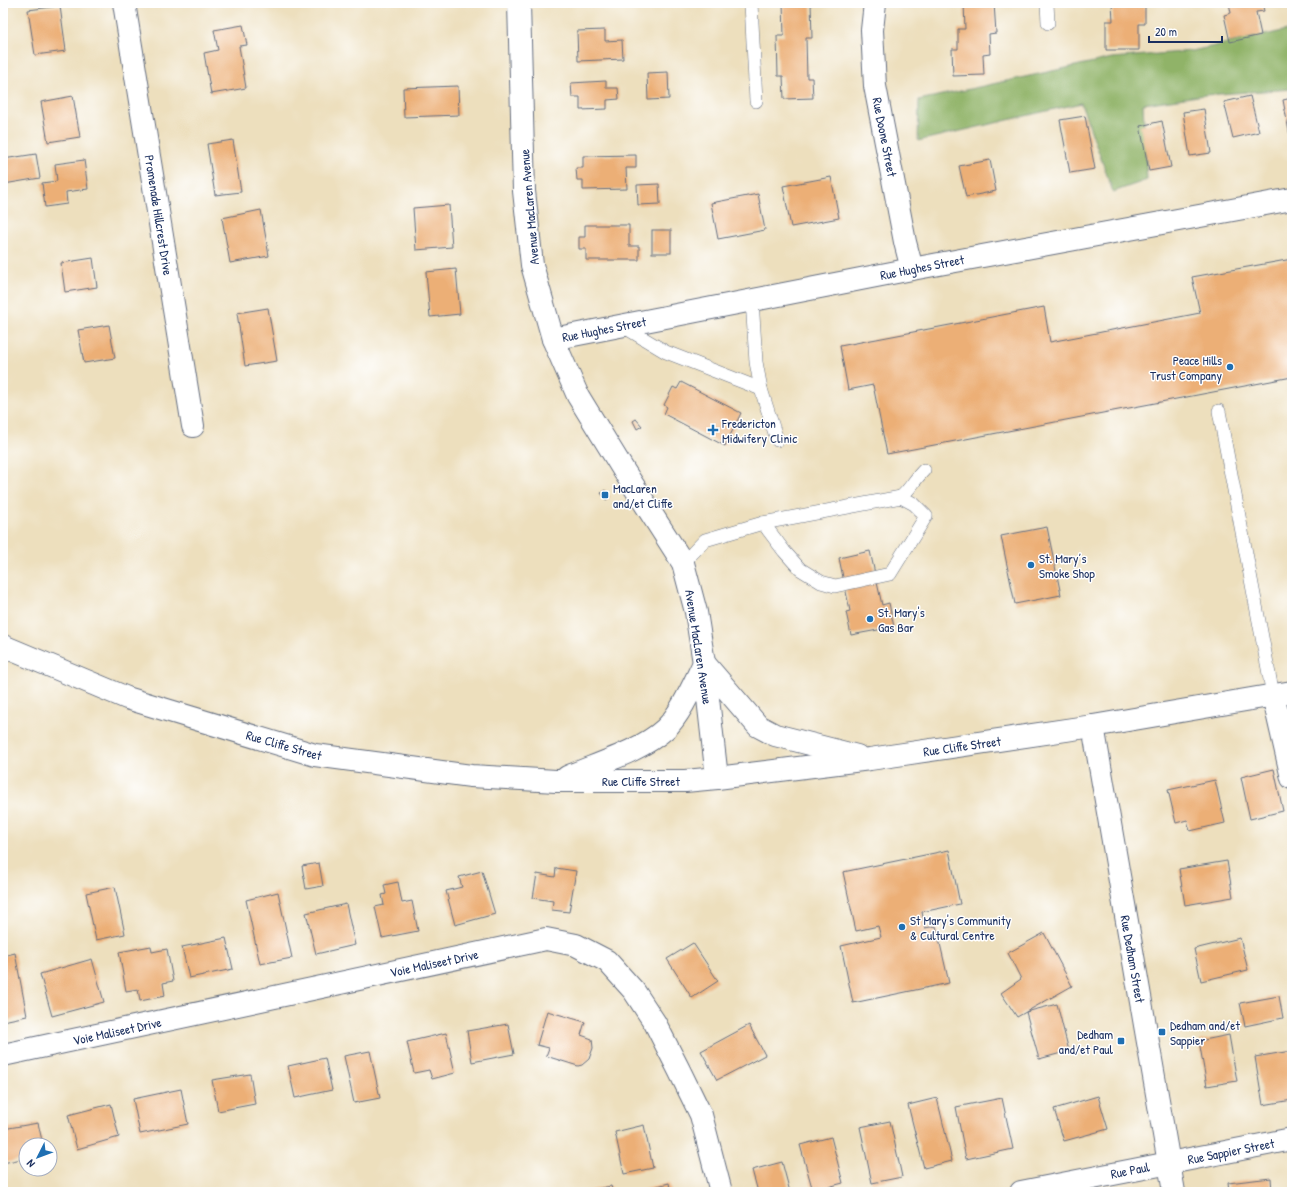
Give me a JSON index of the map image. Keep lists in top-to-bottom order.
{
  "streets": {
    "street": [
      "Rue Doone Street",
      "Avenue MacLaren Avenue",
      "Promenade Hillcrest Drive",
      "Rue Hughes Street",
      "Rue Cliffe Street",
      "Rue Dedham Street",
      "Voie Maliseet Drive",
      "Rue Sappier Street",
      "Rue Paul"
    ]
  },
  "crossings": [
    ["Rue Doone Street", "Rue Hughes Street"],
    ["Avenue MacLaren Avenue", "Rue Hughes Street"],
    ["Avenue MacLaren Avenue", "Rue Cliffe Street"],
    ["Rue Cliffe Street", "Rue Dedham Street"],
    ["Rue Dedham Street", "Rue Sappier Street"],
    ["Rue Dedham Street", "Rue Paul"],
    ["Rue Sappier Street", "Rue Paul"]
  ],
  "places": {
    "other": [
      "Peace Hills Trust Company",
      "St. Mary’s Smoke Shop",
      "St. Mary's Gas Bar",
      "St Mary's Community & Cultural Centre"
    ],
    "health": ["Fredericton Midwifery Clinic"],
    "transit": ["MacLaren and/et Cliffe", "Dedham and/et Sappier", "Dedham and/et Paul"]
  },
  "scale_bar": "20 m",
  "north": "bottom left"
}
